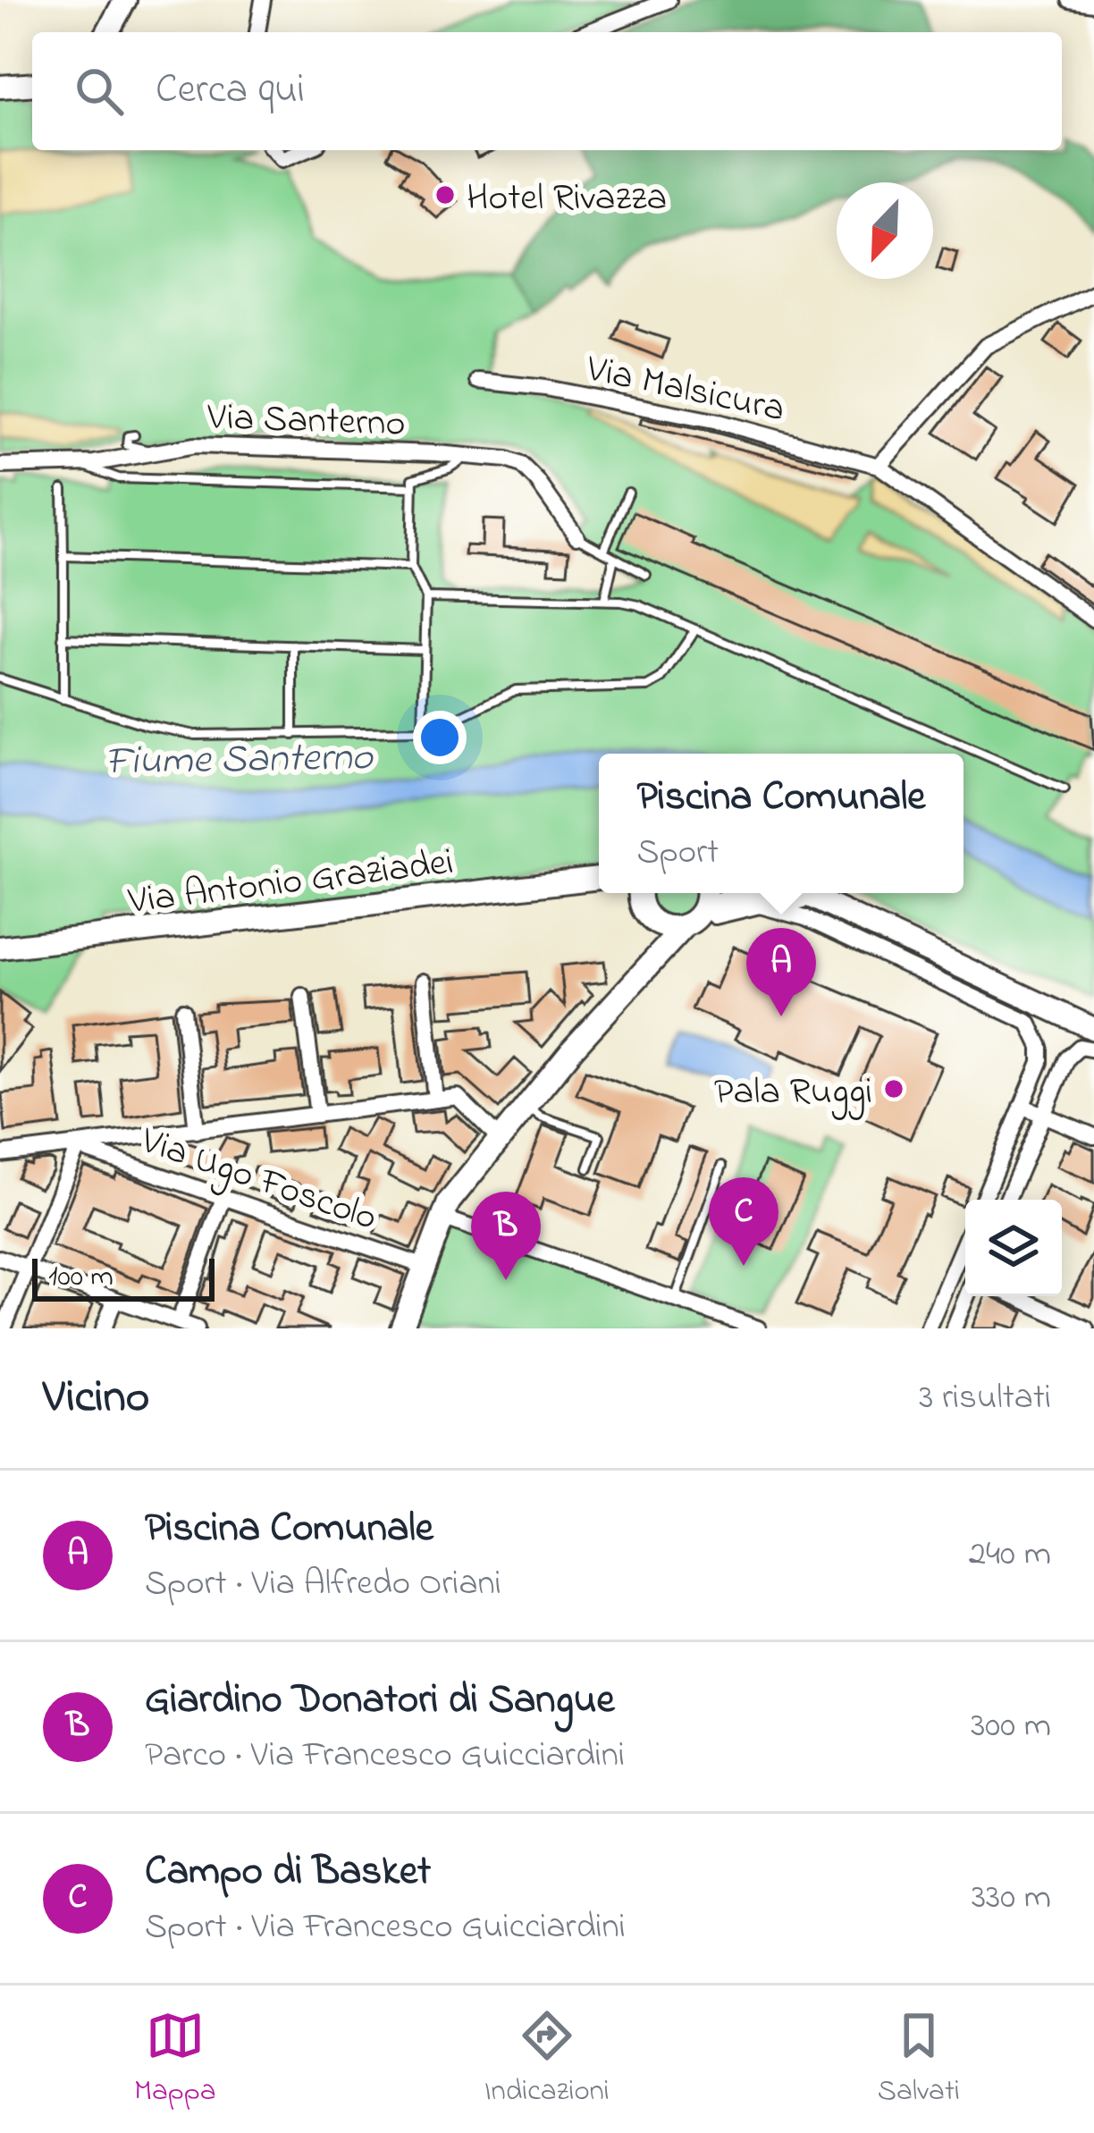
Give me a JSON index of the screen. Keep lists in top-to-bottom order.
{
  "streets": {
    "street": [
      "Via Malsicura",
      "Via Santerno",
      "Via Antonio Graziadei",
      "Via Ugo Foscolo"
    ]
  },
  "water": ["Fiume Santerno"],
  "places": ["Hotel Rivazza", "Pala Ruggi"],
  "scale_bar": "100 m",
  "north": "bottom left",
  "page": {
    "search": "Cerca qui",
    "popup": ["Piscina Comunale", "Sport"],
    "pins": ["A", "C", "B"],
    "scale": "100 m",
    "heading": ["Vicino", "3 risultati"],
    "list": [
      {
        "mark": "A",
        "name": "Piscina Comunale",
        "note": "Sport · Via Alfredo Oriani",
        "value": "240 m"
      },
      {
        "mark": "B",
        "name": "Giardino Donatori di Sangue",
        "note": "Parco · Via Francesco Guicciardini",
        "value": "300 m"
      },
      {
        "mark": "C",
        "name": "Campo di Basket",
        "note": "Sport · Via Francesco Guicciardini",
        "value": "330 m"
      }
    ],
    "nav": ["Mappa", "Indicazioni", "Salvati"]
  }
}
